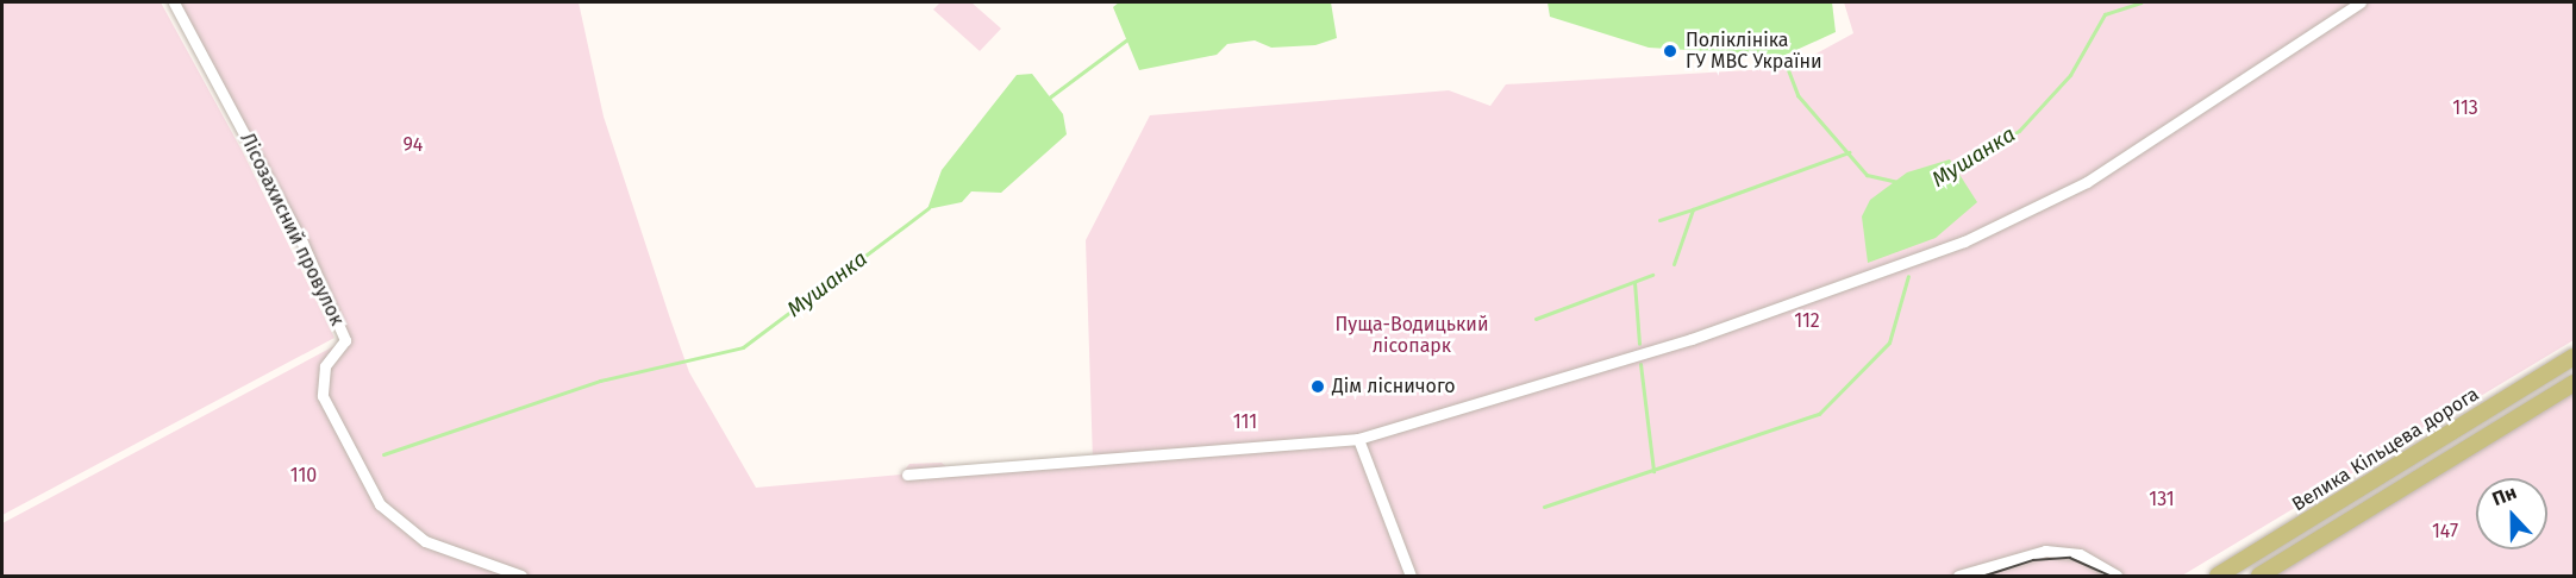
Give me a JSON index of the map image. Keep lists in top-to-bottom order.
{
  "streets": {
    "main road": ["Велика Кільцева дорога"],
    "street": ["Лісозахисний провулок"]
  },
  "water": ["Мушанка"],
  "parks": [
    "113",
    "94",
    "112",
    "Пуща-Водицький лісопарк",
    "111",
    "110",
    "131",
    "147"
  ],
  "places": ["Поліклініка ГУ МВС України", "Дім лісничого"],
  "north": "top"
}
